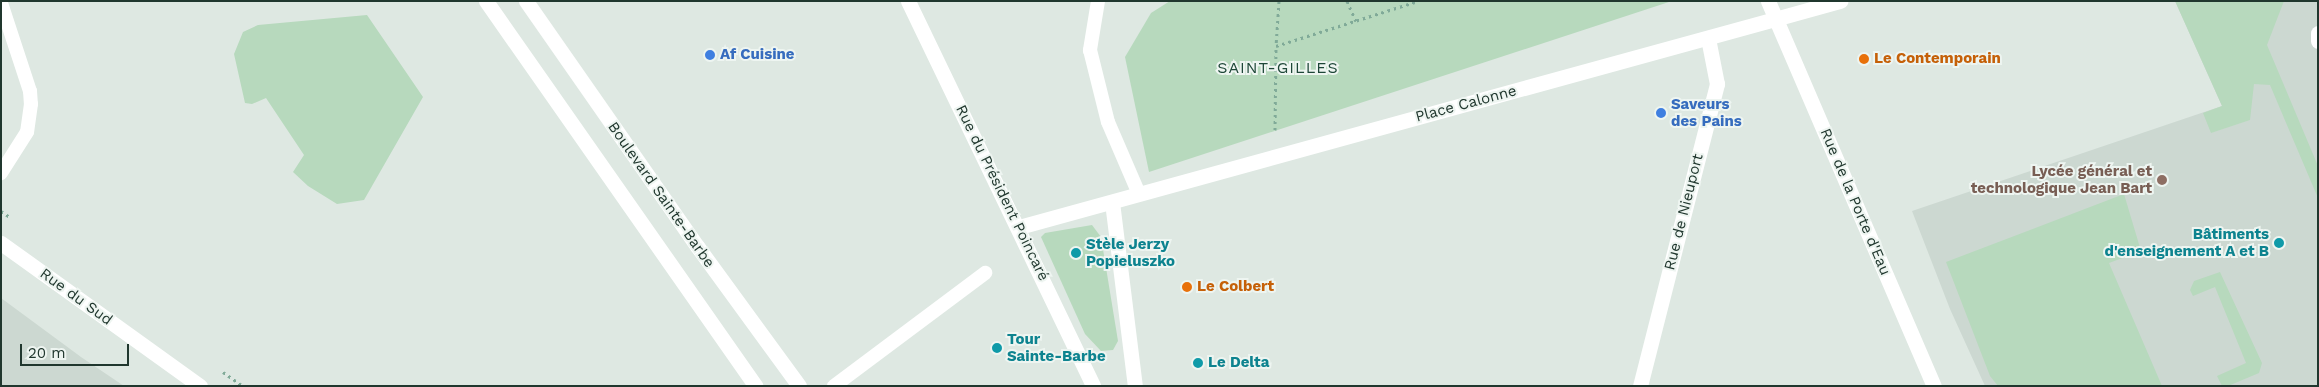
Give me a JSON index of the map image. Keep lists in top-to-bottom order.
{
  "streets": {
    "street": [
      "Place Calonne",
      "Rue du Président Poincaré",
      "Boulevard Sainte-Barbe",
      "Rue de la Porte d'Eau",
      "Rue de Nieuport",
      "Rue du Sud"
    ]
  },
  "crossings": [
    ["Place Calonne", "Rue du Président Poincaré"],
    ["Place Calonne", "Rue de la Porte d'Eau"],
    ["Place Calonne", "Rue de Nieuport"]
  ],
  "districts": ["SAINT-GILLES"],
  "places": [
    "Af Cuisine",
    "Le Contemporain",
    "Saveurs des Pains",
    "Lycée général et technologique Jean Bart",
    "Bâtiments d'enseignement A et B",
    "Stèle Jerzy Popieluszko",
    "Le Colbert",
    "Tour Sainte-Barbe",
    "Le Delta"
  ],
  "scale_bar": "20 m"
}
